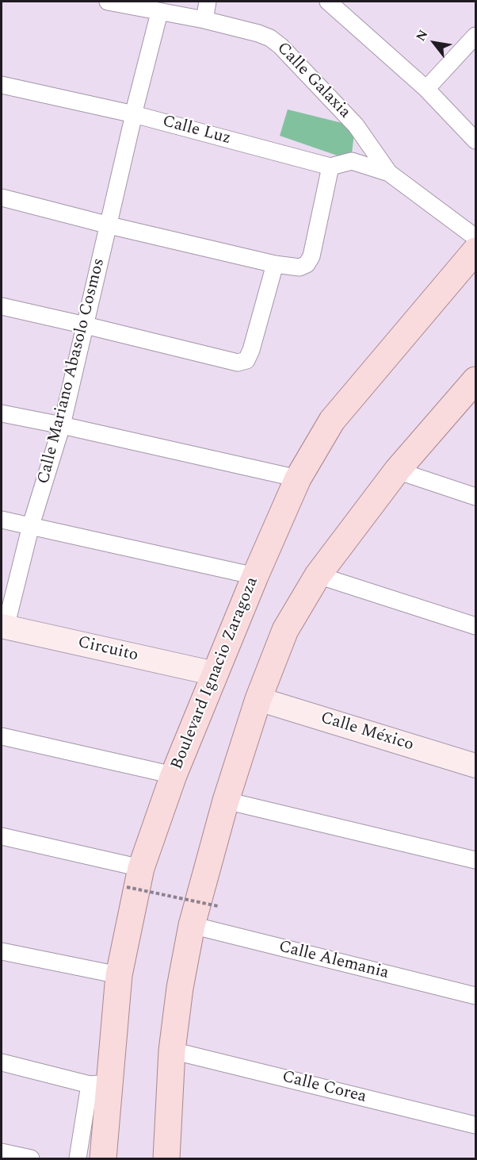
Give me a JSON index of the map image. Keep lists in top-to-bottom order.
{
  "streets": {
    "main road": ["Boulevard Ignacio Zaragoza"],
    "street": [
      "Calle Galaxia",
      "Calle Luz",
      "Calle Mariano Abasolo Cosmos",
      "Circuito",
      "Calle México",
      "Calle Alemania",
      "Calle Corea"
    ]
  },
  "crossings": [
    ["Calle Galaxia", "Calle Luz"],
    ["Calle Galaxia", "Calle Mariano Abasolo Cosmos"],
    ["Calle Luz", "Calle Mariano Abasolo Cosmos"],
    ["Calle Mariano Abasolo Cosmos", "Circuito"],
    ["Circuito", "Boulevard Ignacio Zaragoza"]
  ],
  "north": "top left"
}
